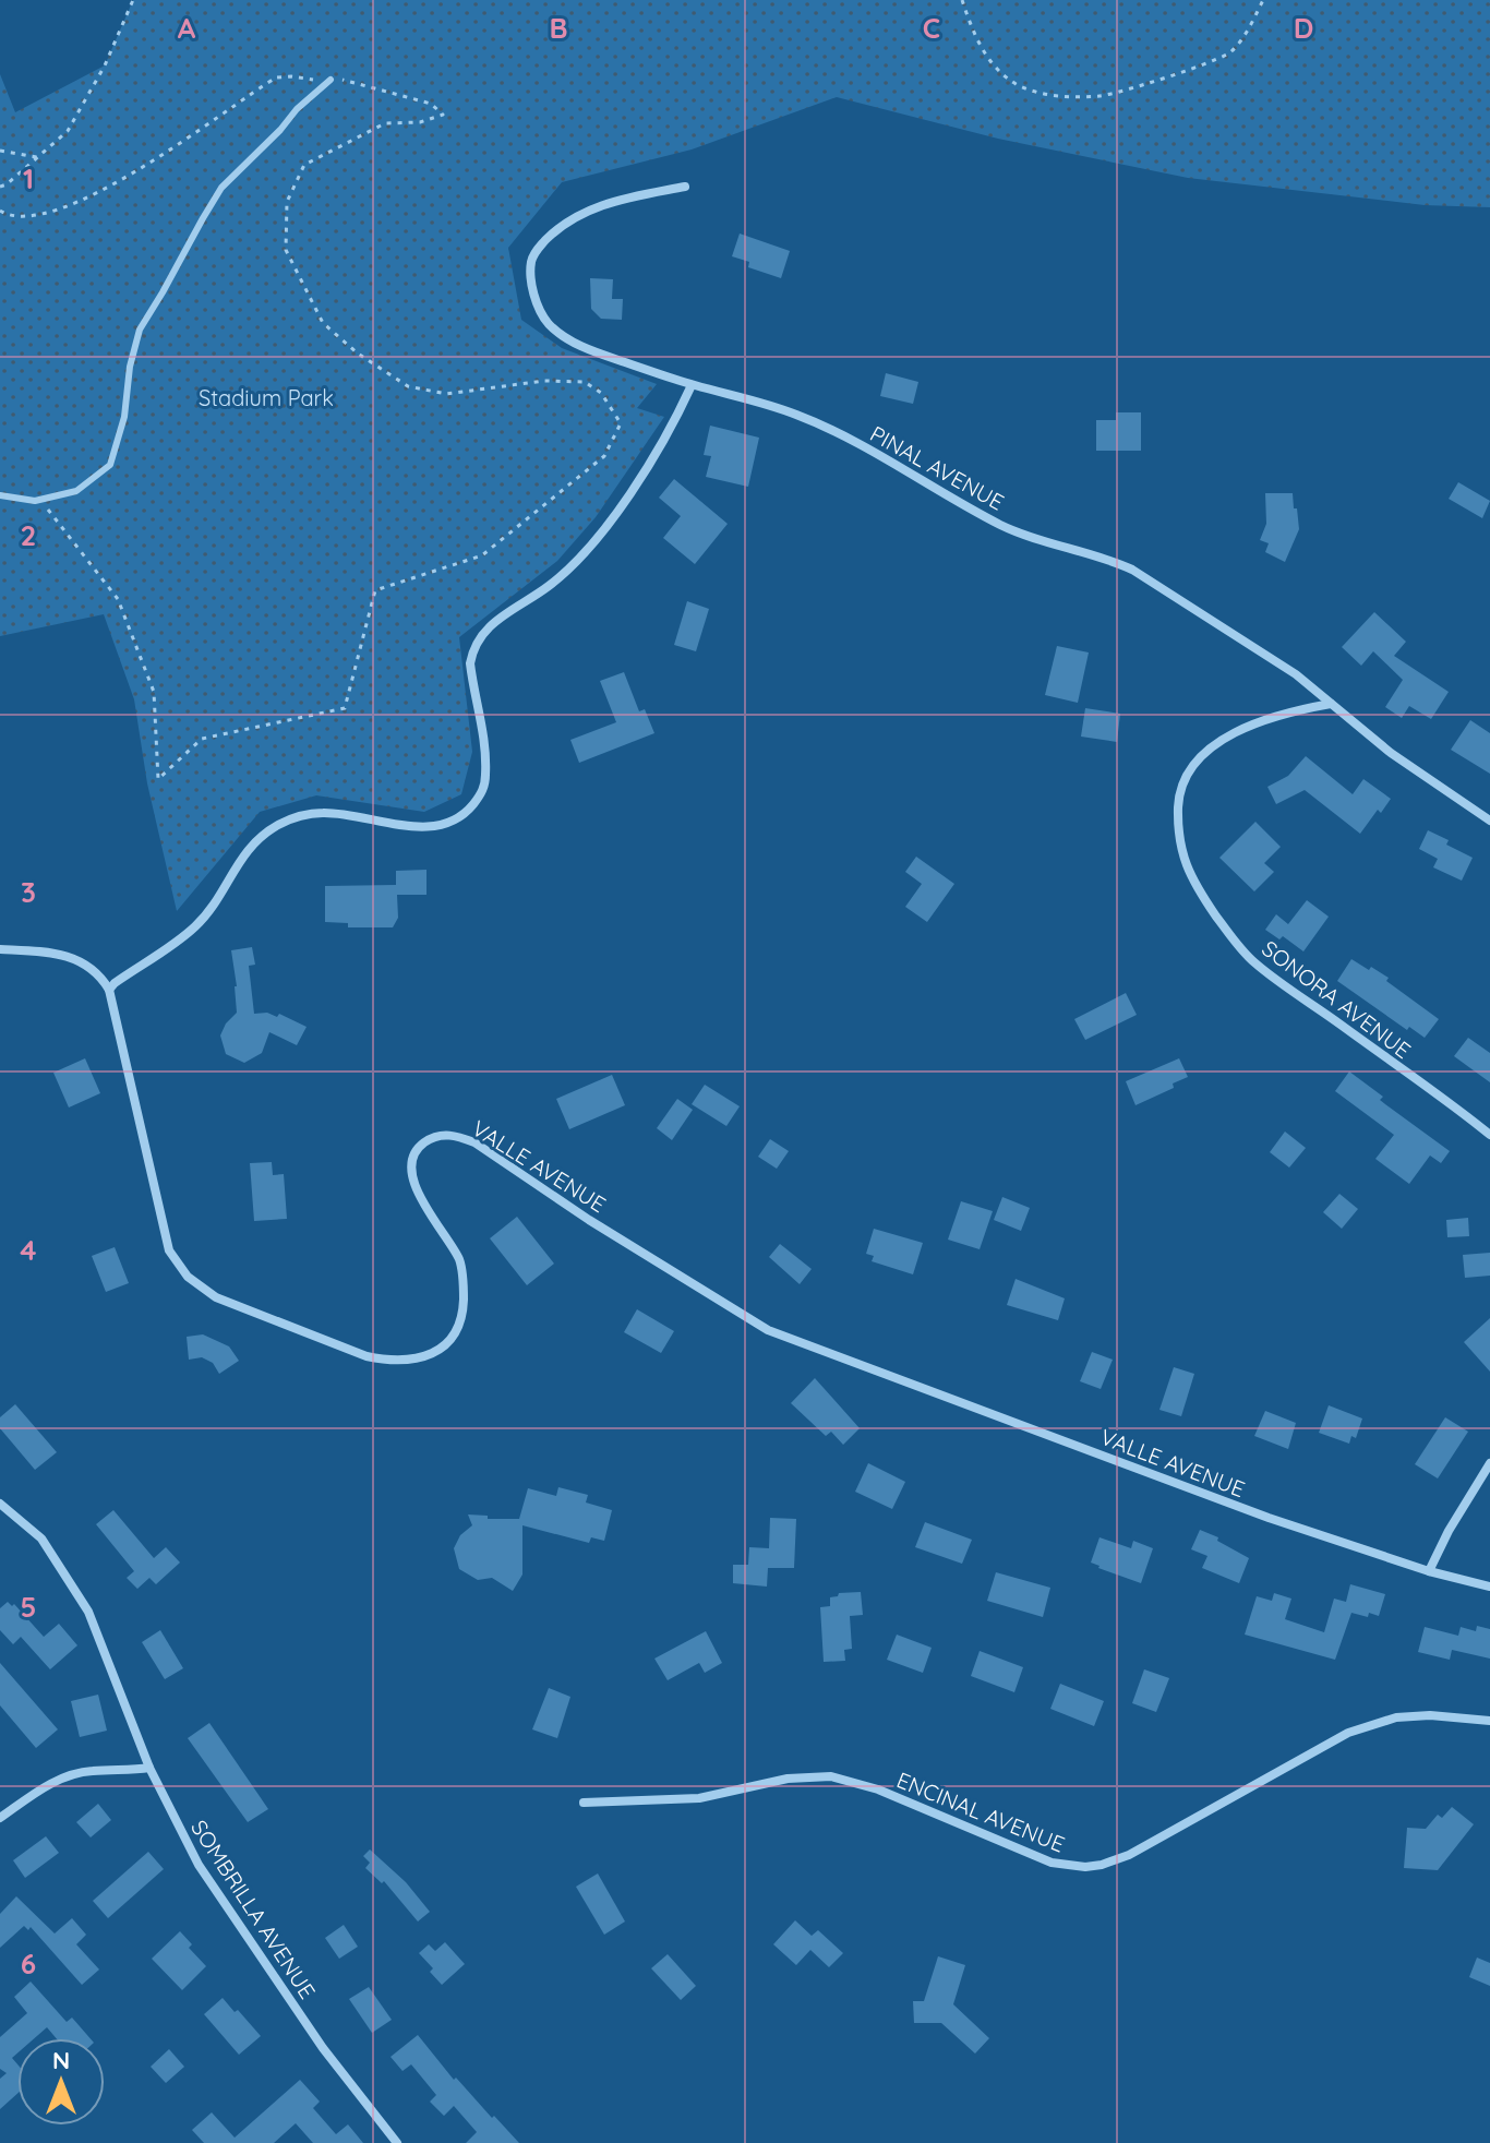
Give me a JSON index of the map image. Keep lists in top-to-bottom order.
{
  "streets": {
    "street": [
      "PINAL AVENUE",
      "SONORA AVENUE",
      "VALLE AVENUE",
      "ENCINAL AVENUE",
      "SOMBRILLA AVENUE"
    ]
  },
  "crossings": [
    ["PINAL AVENUE", "SONORA AVENUE"]
  ],
  "parks": ["Stadium Park"],
  "north": "top",
  "grid": {
    "columns": [
      "A",
      "B",
      "C",
      "D"
    ],
    "rows": [
      "1",
      "2",
      "3",
      "4",
      "5",
      "6"
    ]
  }
}
